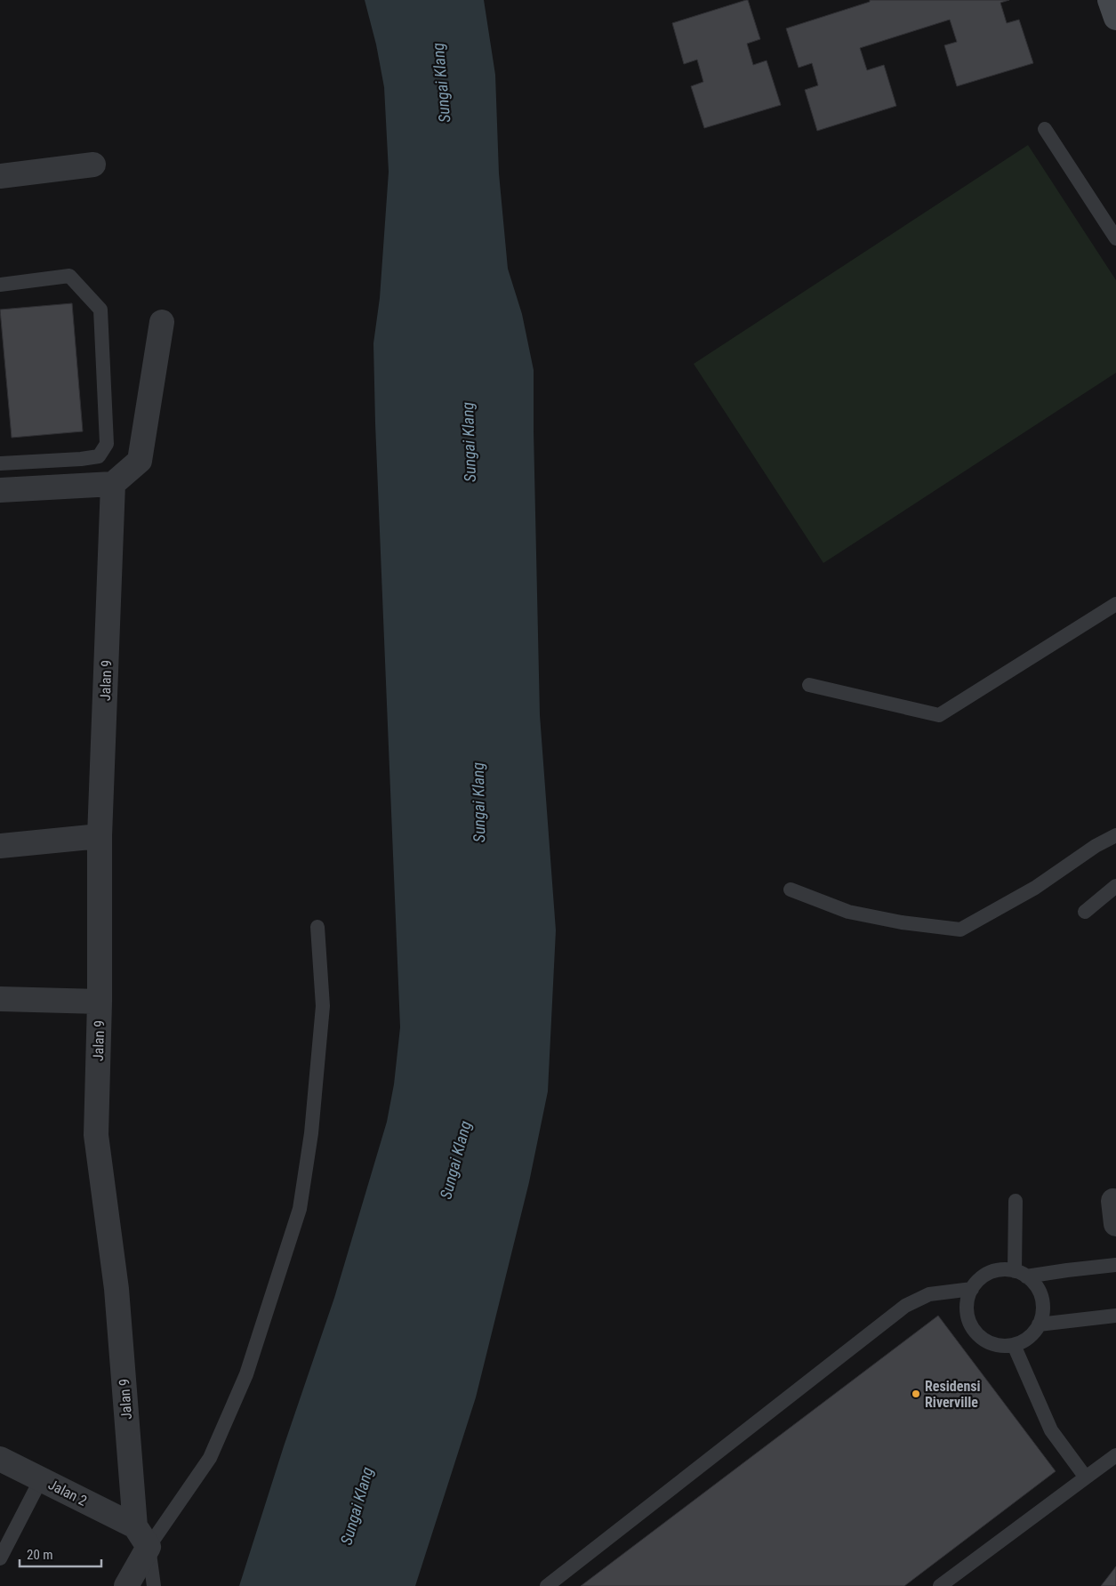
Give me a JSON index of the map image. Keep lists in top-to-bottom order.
{
  "streets": {
    "street": ["Jalan 9", "Jalan 2"]
  },
  "crossings": [
    ["Jalan 9", "Jalan 2"]
  ],
  "water": ["Sungai Klang"],
  "places": ["Residensi Riverville"],
  "scale_bar": "20 m"
}
